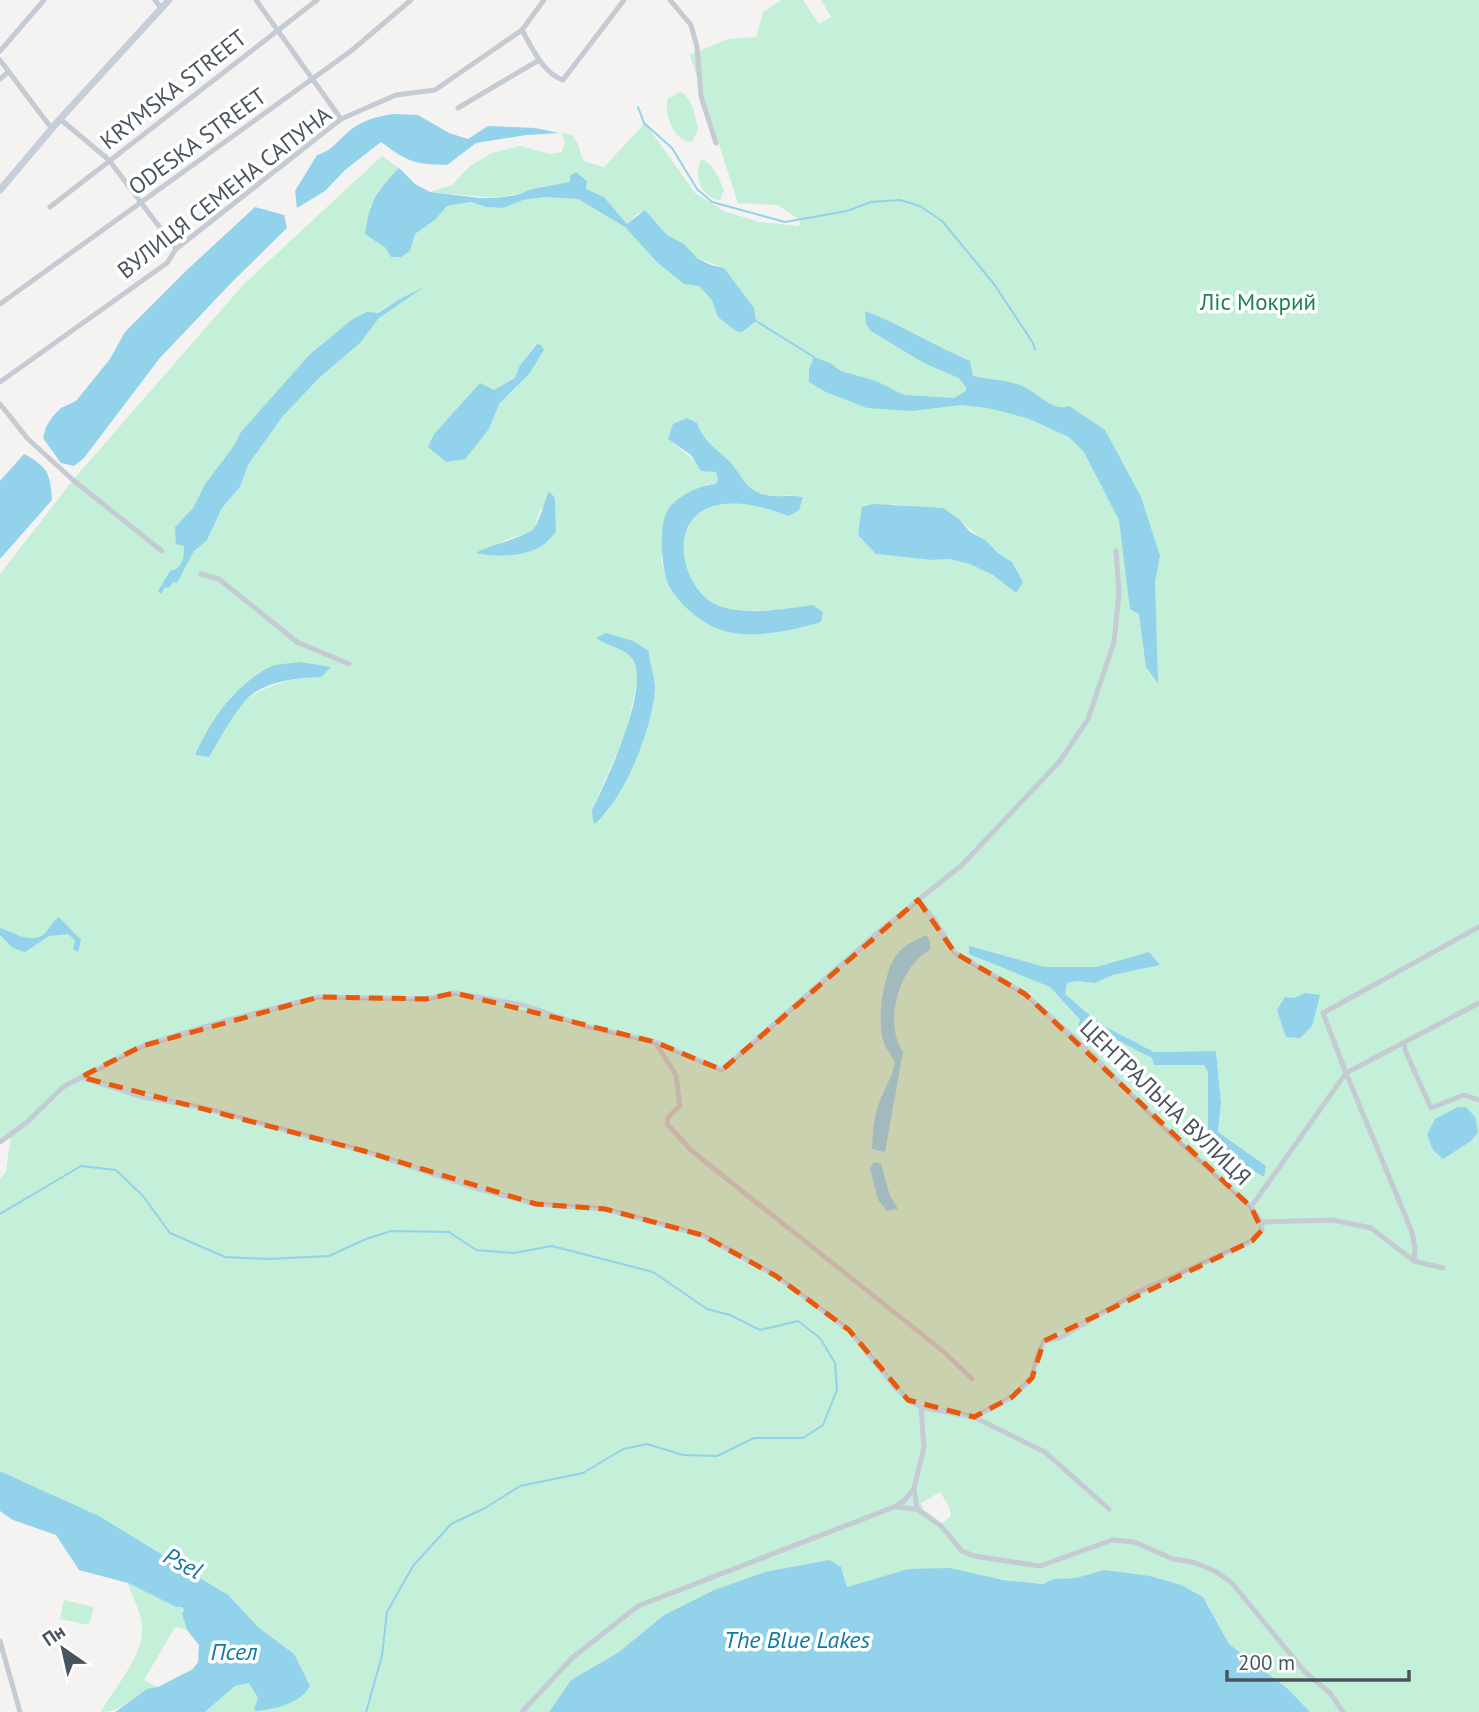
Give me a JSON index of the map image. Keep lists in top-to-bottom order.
{
  "streets": {
    "street": [
      "KRYMSKA STREET",
      "ODESKA STREET",
      "ВУЛИЦЯ СЕМЕНА САПУНА",
      "ЦЕНТРАЛЬНА ВУЛИЦЯ"
    ]
  },
  "water": ["Psel", "The Blue Lakes", "Псел"],
  "parks": ["Ліс Мокрий"],
  "scale_bar": "200 m",
  "north": "top left"
}
